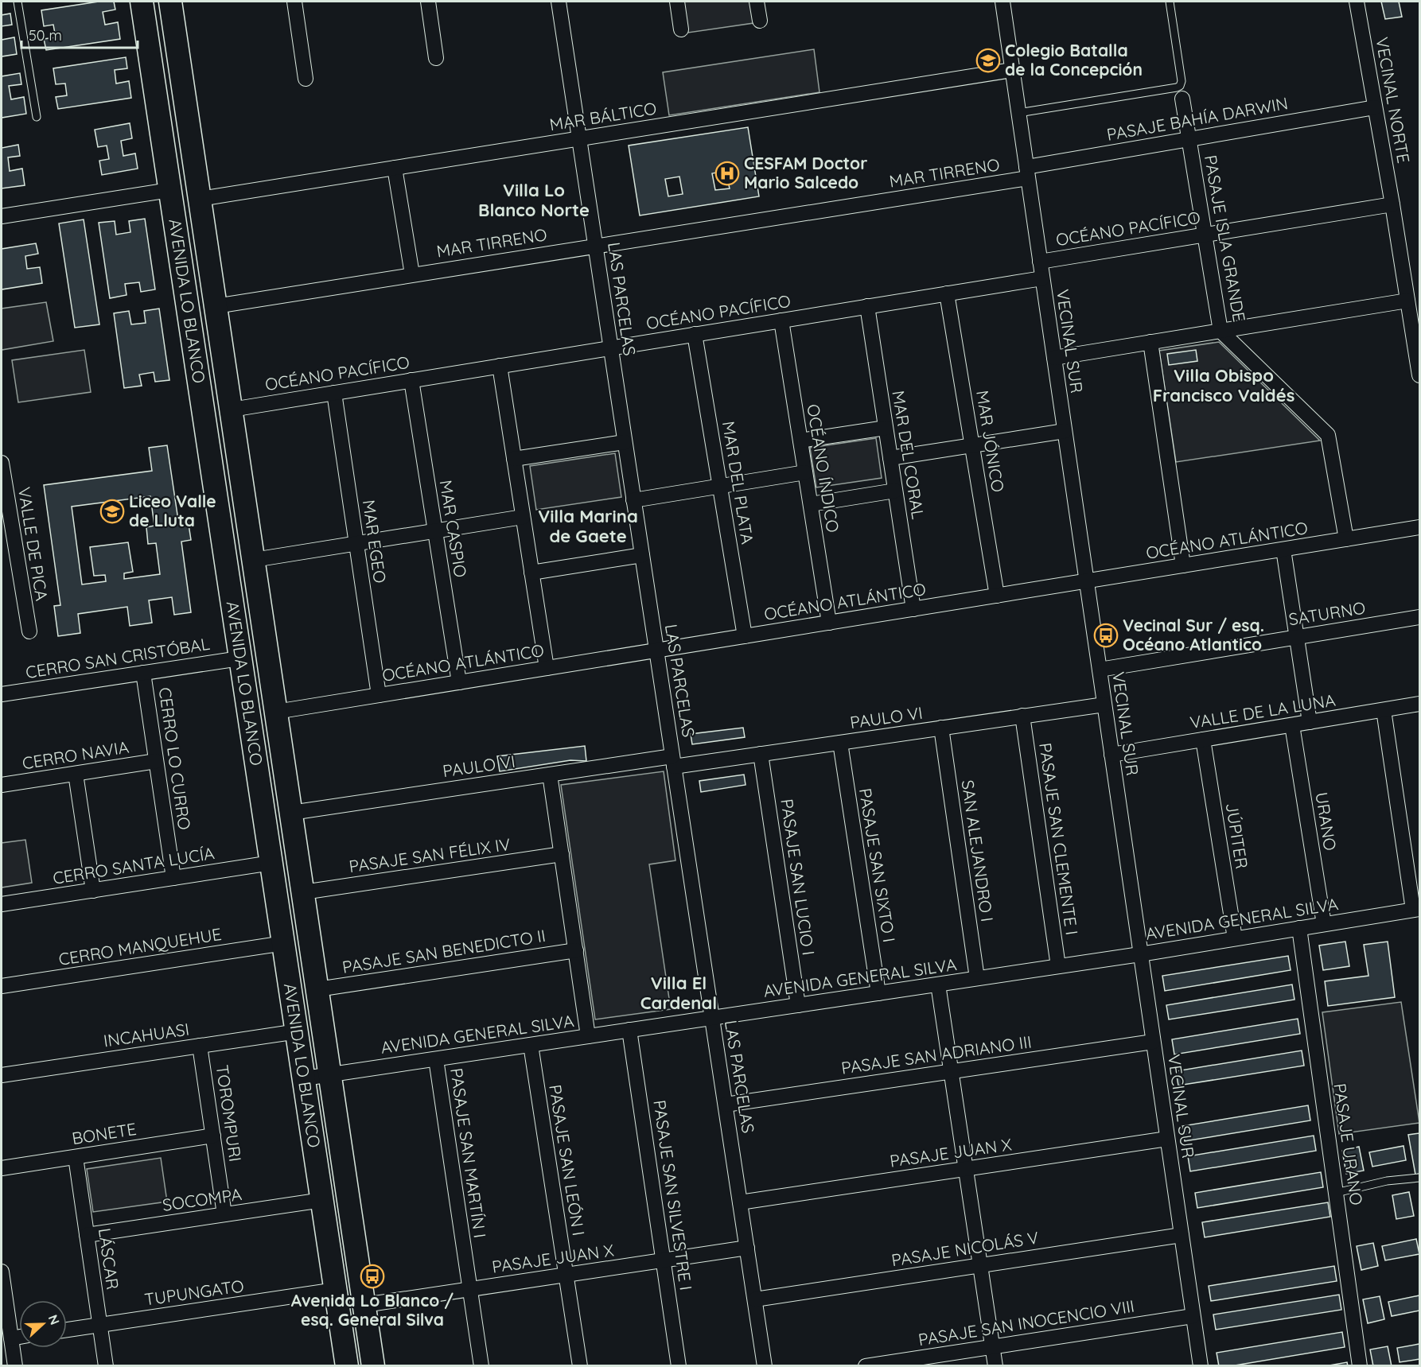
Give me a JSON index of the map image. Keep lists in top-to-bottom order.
{
  "streets": {
    "main road": ["AVENIDA LO BLANCO"],
    "street": [
      "VECINAL NORTE",
      "MAR BÁLTICO",
      "PASAJE BAHÍA DARWIN",
      "MAR TIRRENO",
      "OCÉANO PACÍFICO",
      "PASAJE ISLA GRANDE",
      "LAS PARCELAS",
      "VECINAL SUR",
      "MAR JÓNICO",
      "MAR DEL CORAL",
      "OCÉANO ÍNDICO",
      "MAR DEL PLATA",
      "MAR CASPIO",
      "OCÉANO ATLÁNTICO",
      "MAR EGEO",
      "VALLE DE PICA",
      "SATURNO",
      "CERRO SAN CRISTÓBAL",
      "VALLE DE LA LUNA",
      "PAULO VI",
      "CERRO NAVIA",
      "CERRO LO CURRO",
      "URANO",
      "JÚPITER",
      "PASAJE SAN CLEMENTE I",
      "SAN ALEJANDRO I",
      "PASAJE SAN FÉLIX IV",
      "PASAJE SAN SIXTO I",
      "CERRO SANTA LUCÍA",
      "PASAJE SAN LUCIO I",
      "AVENIDA GENERAL SILVA",
      "CERRO MANQUEHUE",
      "PASAJE SAN BENEDICTO II",
      "INCAHUASI",
      "PASAJE SAN ADRIANO III",
      "TOROMPURI",
      "BONETE",
      "PASAJE URANO",
      "PASAJE SAN MARTÍN I",
      "PASAJE JUAN X",
      "PASAJE SAN LEÓN I",
      "PASAJE SAN SILVESTRE I",
      "SOCOMPA",
      "PASAJE NICOLÁS V",
      "LÁSCAR",
      "TUPUNGATO",
      "PASAJE SAN INOCENCIO VIII"
    ]
  },
  "crossings": [
    ["VECINAL NORTE", "PASAJE BAHÍA DARWIN"],
    ["VECINAL NORTE", "OCÉANO PACÍFICO"],
    ["MAR BÁLTICO", "LAS PARCELAS"],
    ["MAR BÁLTICO", "AVENIDA LO BLANCO"],
    ["MAR BÁLTICO", "VECINAL SUR"],
    ["PASAJE BAHÍA DARWIN", "MAR TIRRENO"],
    ["PASAJE BAHÍA DARWIN", "PASAJE ISLA GRANDE"],
    ["PASAJE BAHÍA DARWIN", "VECINAL SUR"],
    ["MAR TIRRENO", "LAS PARCELAS"],
    ["MAR TIRRENO", "AVENIDA LO BLANCO"],
    ["MAR TIRRENO", "VECINAL SUR"],
    ["OCÉANO PACÍFICO", "PASAJE ISLA GRANDE"],
    ["OCÉANO PACÍFICO", "LAS PARCELAS"],
    ["OCÉANO PACÍFICO", "AVENIDA LO BLANCO"],
    ["OCÉANO PACÍFICO", "VECINAL SUR"],
    ["OCÉANO PACÍFICO", "MAR JÓNICO"],
    ["OCÉANO PACÍFICO", "MAR DEL CORAL"],
    ["OCÉANO PACÍFICO", "OCÉANO ÍNDICO"],
    ["OCÉANO PACÍFICO", "MAR DEL PLATA"],
    ["OCÉANO PACÍFICO", "MAR CASPIO"],
    ["OCÉANO PACÍFICO", "MAR EGEO"],
    ["PASAJE ISLA GRANDE", "OCÉANO ATLÁNTICO"],
    ["LAS PARCELAS", "OCÉANO ATLÁNTICO"],
    ["LAS PARCELAS", "PAULO VI"],
    ["LAS PARCELAS", "AVENIDA GENERAL SILVA"],
    ["LAS PARCELAS", "PASAJE SAN ADRIANO III"],
    ["LAS PARCELAS", "PASAJE JUAN X"],
    ["LAS PARCELAS", "PASAJE NICOLÁS V"],
    ["AVENIDA LO BLANCO", "OCÉANO ATLÁNTICO"],
    ["AVENIDA LO BLANCO", "CERRO SAN CRISTÓBAL"],
    ["AVENIDA LO BLANCO", "PAULO VI"],
    ["AVENIDA LO BLANCO", "PASAJE SAN FÉLIX IV"],
    ["AVENIDA LO BLANCO", "CERRO SANTA LUCÍA"],
    ["AVENIDA LO BLANCO", "AVENIDA GENERAL SILVA"],
    ["AVENIDA LO BLANCO", "CERRO MANQUEHUE"],
    ["AVENIDA LO BLANCO", "PASAJE SAN BENEDICTO II"],
    ["AVENIDA LO BLANCO", "INCAHUASI"],
    ["AVENIDA LO BLANCO", "PASAJE JUAN X"],
    ["AVENIDA LO BLANCO", "SOCOMPA"],
    ["AVENIDA LO BLANCO", "TUPUNGATO"],
    ["VECINAL SUR", "OCÉANO ATLÁNTICO"],
    ["VECINAL SUR", "SATURNO"],
    ["VECINAL SUR", "VALLE DE LA LUNA"],
    ["VECINAL SUR", "PAULO VI"],
    ["VECINAL SUR", "AVENIDA GENERAL SILVA"],
    ["VECINAL SUR", "PASAJE SAN ADRIANO III"],
    ["VECINAL SUR", "PASAJE JUAN X"],
    ["VECINAL SUR", "PASAJE NICOLÁS V"],
    ["VECINAL SUR", "PASAJE SAN INOCENCIO VIII"],
    ["MAR JÓNICO", "OCÉANO ATLÁNTICO"],
    ["MAR DEL CORAL", "OCÉANO ATLÁNTICO"],
    ["OCÉANO ÍNDICO", "OCÉANO ATLÁNTICO"],
    ["MAR DEL PLATA", "OCÉANO ATLÁNTICO"],
    ["MAR CASPIO", "OCÉANO ATLÁNTICO"],
    ["OCÉANO ATLÁNTICO", "MAR EGEO"],
    ["CERRO SAN CRISTÓBAL", "CERRO LO CURRO"],
    ["VALLE DE LA LUNA", "URANO"],
    ["VALLE DE LA LUNA", "JÚPITER"],
    ["PAULO VI", "PASAJE SAN CLEMENTE I"],
    ["PAULO VI", "SAN ALEJANDRO I"],
    ["PAULO VI", "PASAJE SAN SIXTO I"],
    ["PAULO VI", "PASAJE SAN LUCIO I"],
    ["CERRO NAVIA", "CERRO LO CURRO"],
    ["CERRO LO CURRO", "CERRO SANTA LUCÍA"],
    ["URANO", "AVENIDA GENERAL SILVA"],
    ["JÚPITER", "AVENIDA GENERAL SILVA"],
    ["PASAJE SAN CLEMENTE I", "AVENIDA GENERAL SILVA"],
    ["SAN ALEJANDRO I", "AVENIDA GENERAL SILVA"],
    ["PASAJE SAN SIXTO I", "AVENIDA GENERAL SILVA"],
    ["PASAJE SAN LUCIO I", "AVENIDA GENERAL SILVA"],
    ["AVENIDA GENERAL SILVA", "PASAJE URANO"],
    ["AVENIDA GENERAL SILVA", "PASAJE SAN MARTÍN I"],
    ["AVENIDA GENERAL SILVA", "PASAJE SAN LEÓN I"],
    ["AVENIDA GENERAL SILVA", "PASAJE SAN SILVESTRE I"],
    ["INCAHUASI", "TOROMPURI"],
    ["TOROMPURI", "BONETE"],
    ["TOROMPURI", "SOCOMPA"],
    ["BONETE", "LÁSCAR"],
    ["PASAJE SAN MARTÍN I", "PASAJE JUAN X"],
    ["PASAJE JUAN X", "PASAJE SAN LEÓN I"],
    ["PASAJE JUAN X", "PASAJE SAN SILVESTRE I"],
    ["SOCOMPA", "LÁSCAR"],
    ["LÁSCAR", "TUPUNGATO"]
  ],
  "districts": [
    "Villa Lo Blanco Norte",
    "Villa Obispo Francisco Valdés",
    "Villa Marina de Gaete",
    "Villa El Cardenal"
  ],
  "places": {
    "school or university": ["Colegio Batalla de la Concepción", "Liceo Valle de Lluta"],
    "hospital": ["CESFAM Doctor Mario Salcedo"],
    "bus stop": ["Vecinal Sur / esq. Océano Atlantico", "Avenida Lo Blanco / esq. General Silva"]
  },
  "scale_bar": "50 m",
  "north": "right"
}
